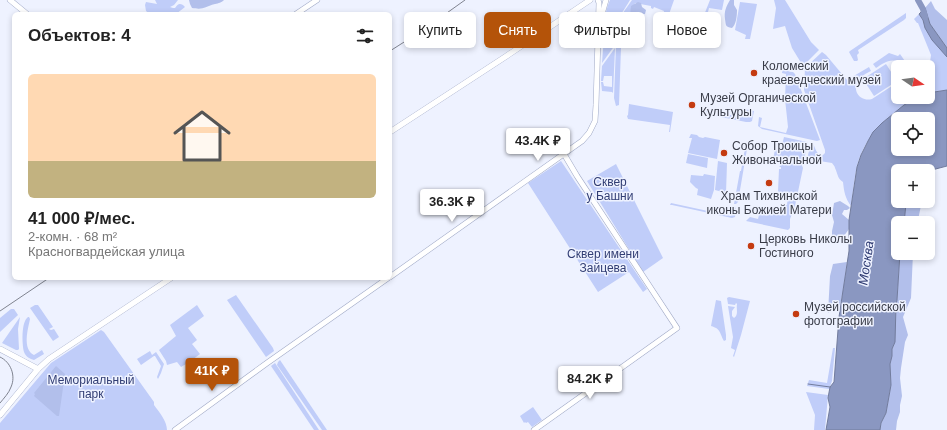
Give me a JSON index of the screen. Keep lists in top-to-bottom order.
{
  "water": ["Москва"],
  "parks": ["Сквер у Башни", "Сквер имени Зайцева", "Мемориальный парк"],
  "places": [
    "Коломеский краеведческий музей",
    "Музей Органической Культуры",
    "Собор Троицы Живоначальной",
    "Храм Тихвинской иконы Божией Матери",
    "Церковь Николы Гостиного",
    "Музей российской фотографии"
  ],
  "north": "right",
  "page": {
    "chip": [
      "Купить",
      "Снять",
      "Фильтры",
      "Новое"
    ],
    "heading": "Объектов: 4",
    "map_buttons": ["+", "−"],
    "list": [
      {
        "name": "41 000 ₽/мес.",
        "note": "2-комн. · 68 m² · Красногвардейская улица"
      }
    ],
    "price": [
      "43.4K ₽",
      "36.3K ₽",
      "41K ₽",
      "84.2K ₽"
    ]
  }
}
